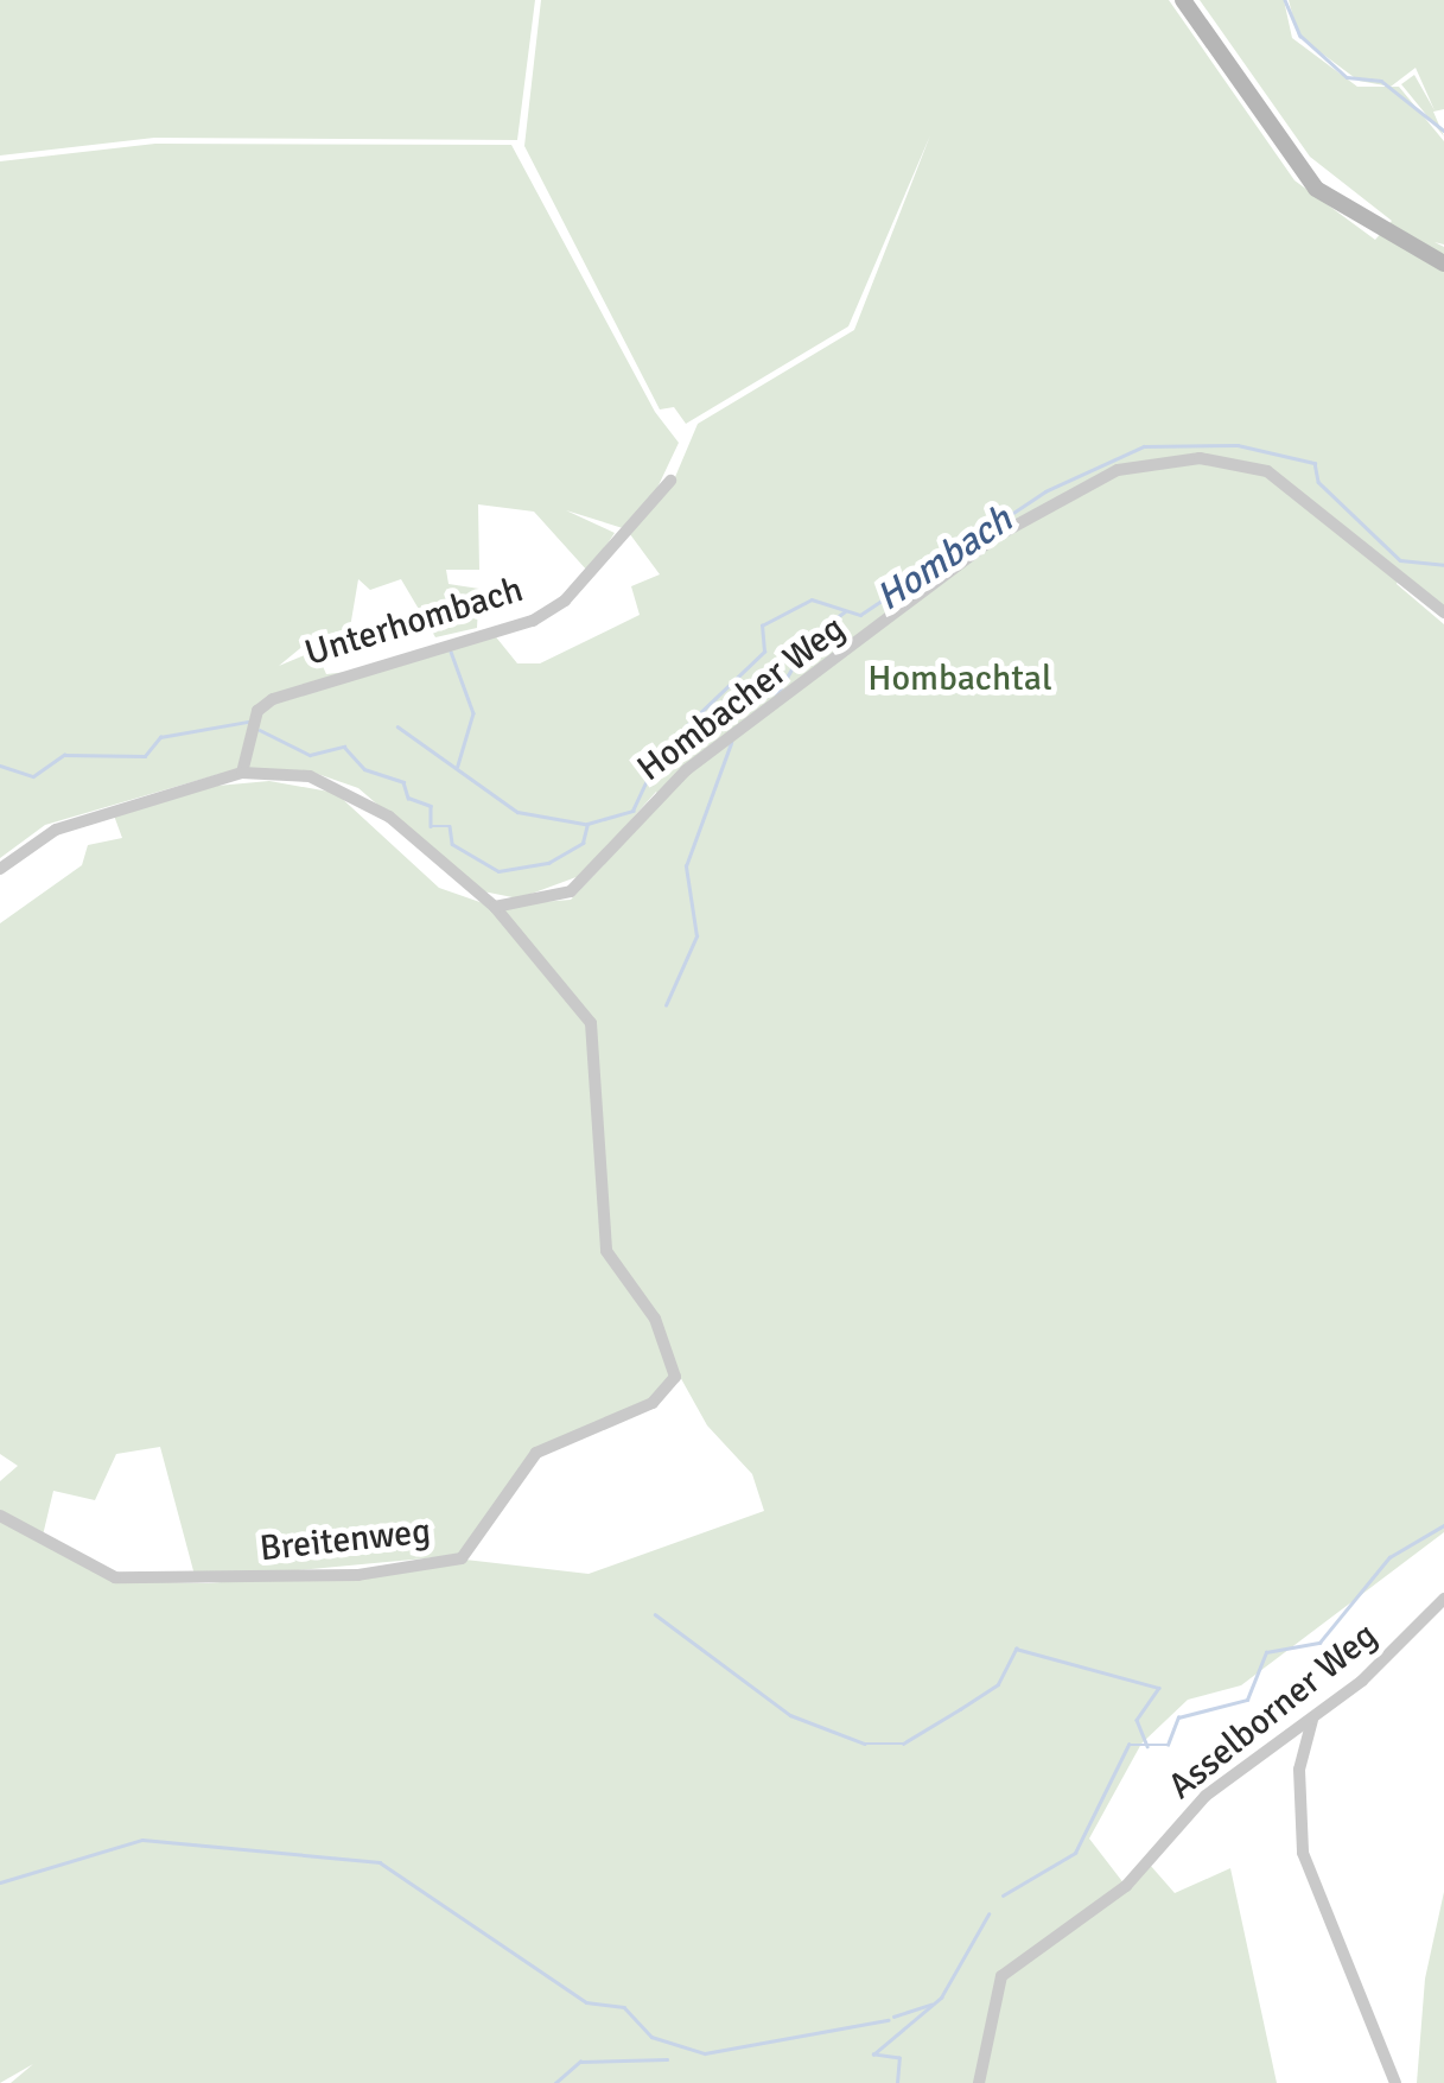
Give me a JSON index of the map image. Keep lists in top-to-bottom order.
{
  "streets": {
    "street": [
      "Unterhombach",
      "Hombacher Weg",
      "Breitenweg",
      "Asselborner Weg"
    ]
  },
  "crossings": [
    ["Hombacher Weg", "Breitenweg"]
  ],
  "water": ["Hombach"],
  "parks": ["Hombachtal"]
}
